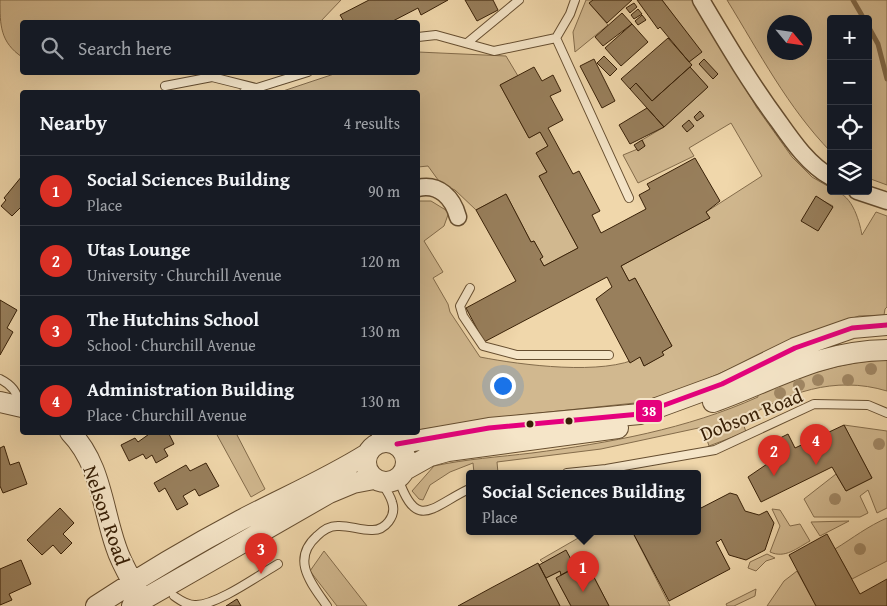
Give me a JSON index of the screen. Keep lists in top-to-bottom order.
{
  "streets": {
    "street": ["Nelson Road"],
    "lane": ["Dobson Road"]
  },
  "lines": ["transit line 38"],
  "north": "bottom right",
  "page": {
    "map_buttons": ["+", "−"],
    "search": "Search here",
    "heading": ["Nearby", "4 results"],
    "list": [
      {
        "mark": "1",
        "name": "Social Sciences Building",
        "note": "Place",
        "value": "90 m"
      },
      {
        "mark": "2",
        "name": "Utas Lounge",
        "note": "University · Churchill Avenue",
        "value": "120 m"
      },
      {
        "mark": "3",
        "name": "The Hutchins School",
        "note": "School · Churchill Avenue",
        "value": "130 m"
      },
      {
        "mark": "4",
        "name": "Administration Building",
        "note": "Place · Churchill Avenue",
        "value": "130 m"
      }
    ],
    "pins": [
      "4",
      "2",
      "3",
      "1"
    ],
    "popup": ["Social Sciences Building", "Place"]
  }
}
